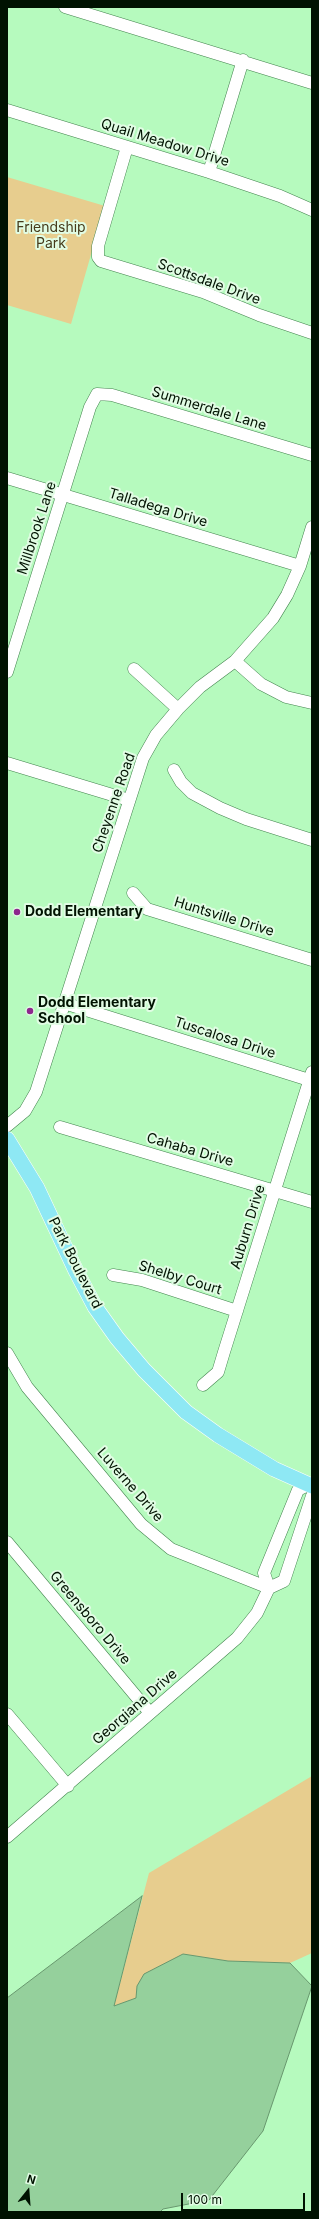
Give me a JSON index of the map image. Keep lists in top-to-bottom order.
{
  "streets": {
    "main road": ["Park Boulevard"],
    "street": [
      "Quail Meadow Drive",
      "Scottsdale Drive",
      "Summerdale Lane",
      "Talladega Drive",
      "Millbrook Lane",
      "Cheyenne Road",
      "Huntsville Drive",
      "Tuscalosa Drive",
      "Cahaba Drive",
      "Auburn Drive",
      "Shelby Court",
      "Luverne Drive",
      "Greensboro Drive",
      "Georgiana Drive"
    ]
  },
  "crossings": [
    ["Quail Meadow Drive", "Scottsdale Drive"],
    ["Summerdale Lane", "Millbrook Lane"],
    ["Talladega Drive", "Millbrook Lane"],
    ["Talladega Drive", "Cheyenne Road"],
    ["Cheyenne Road", "Tuscalosa Drive"],
    ["Tuscalosa Drive", "Auburn Drive"],
    ["Cahaba Drive", "Auburn Drive"],
    ["Auburn Drive", "Shelby Court"],
    ["Luverne Drive", "Georgiana Drive"],
    ["Greensboro Drive", "Georgiana Drive"]
  ],
  "parks": ["Friendship Park"],
  "places": ["Dodd Elementary", "Dodd Elementary School"],
  "scale_bar": "100 m",
  "north": "top"
}
